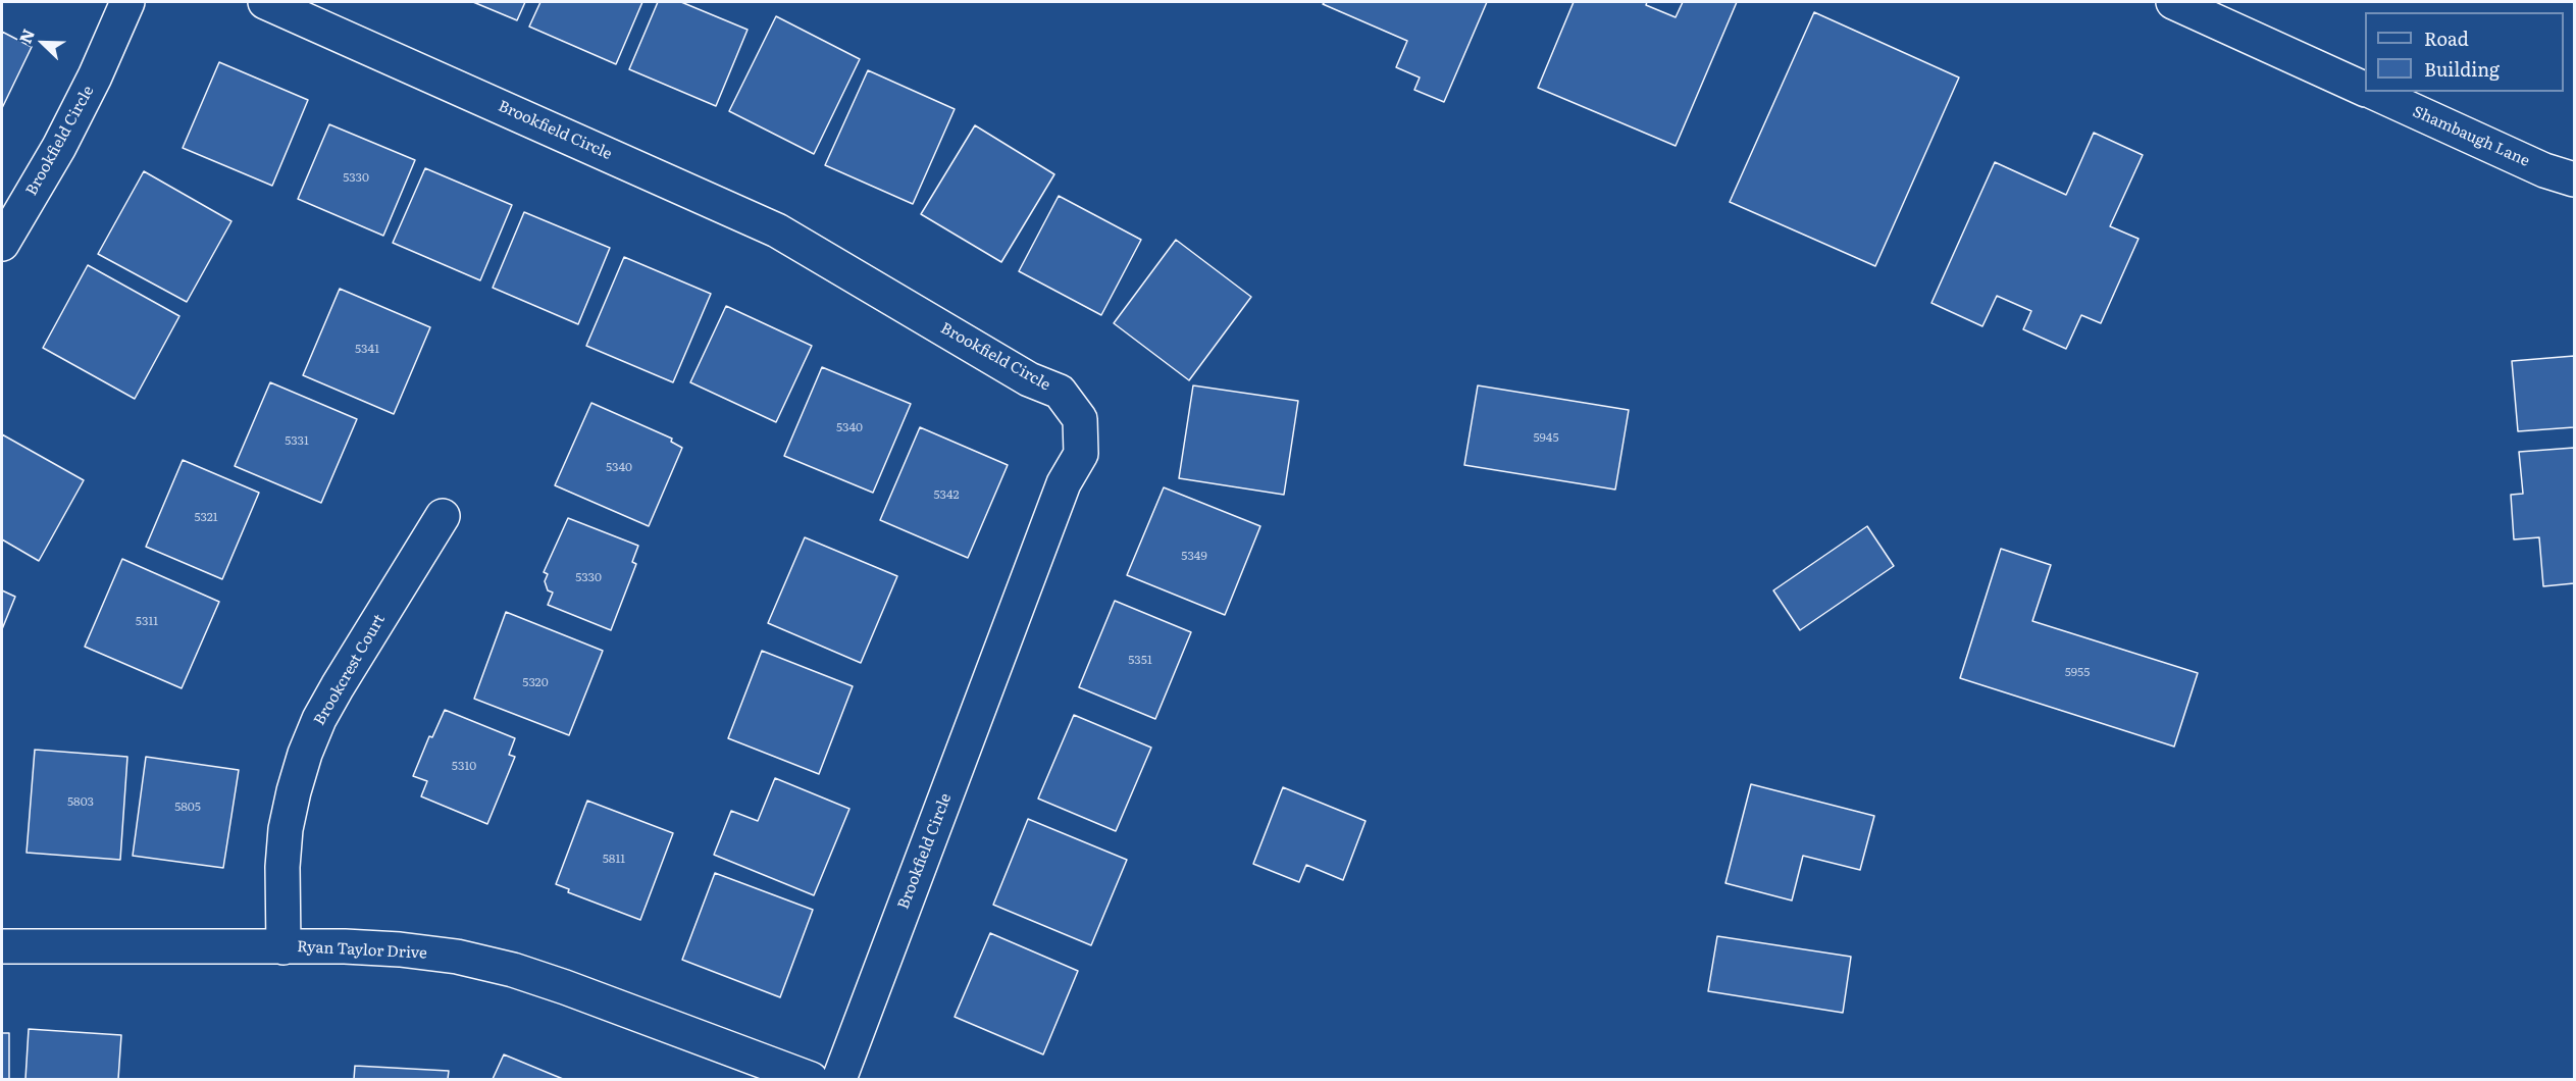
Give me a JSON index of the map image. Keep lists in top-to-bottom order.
{
  "streets": {
    "street": [
      "Brookfield Circle",
      "Shambaugh Lane",
      "Brookcrest Court",
      "Ryan Taylor Drive"
    ]
  },
  "crossings": [
    ["Brookcrest Court", "Ryan Taylor Drive"]
  ],
  "house_numbers": [
    "5330",
    "5341",
    "5340",
    "5945",
    "5331",
    "5340",
    "5342",
    "5321",
    "5349",
    "5330",
    "5311",
    "5351",
    "5955",
    "5320",
    "5310",
    "5803",
    "5805",
    "5811"
  ],
  "legend": ["Road", "Building"],
  "north": "top left"
}
